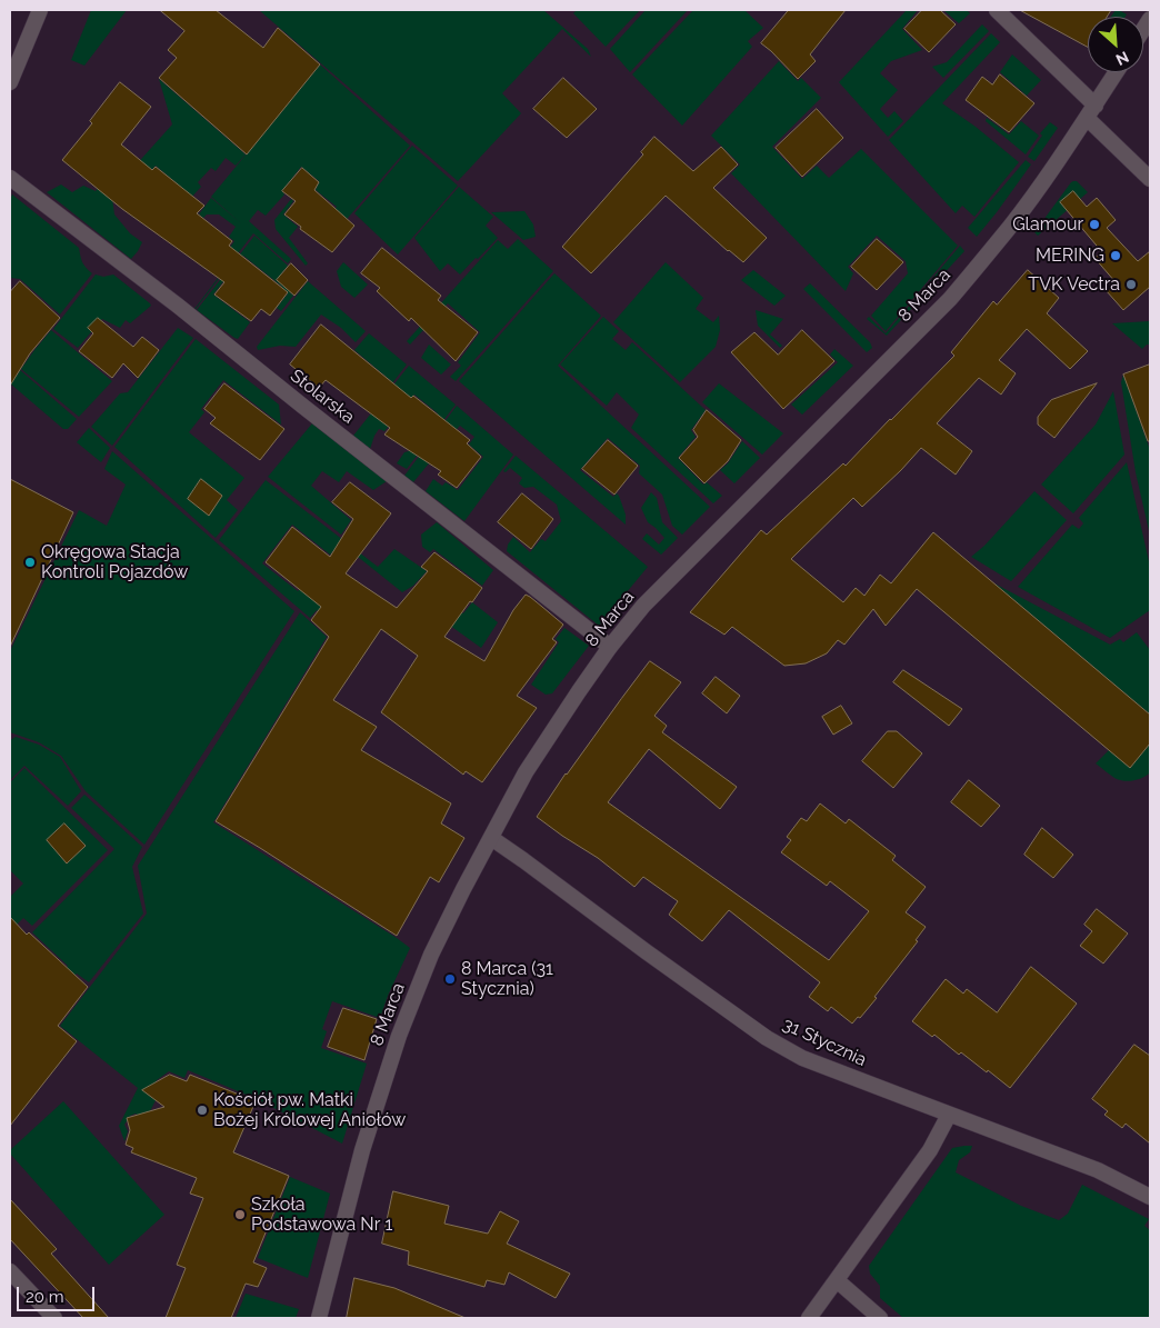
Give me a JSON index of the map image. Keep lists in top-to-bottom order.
{
  "streets": {
    "street": ["8 Marca", "Stolarska", "31 Stycznia"]
  },
  "crossings": [
    ["8 Marca", "Stolarska"],
    ["8 Marca", "31 Stycznia"]
  ],
  "places": [
    "Glamour",
    "MERING",
    "TVK Vectra",
    "Okręgowa Stacja Kontroli Pojazdów",
    "8 Marca (31 Stycznia)",
    "Kościół pw. Matki Bożej Królowej Aniołów",
    "Szkoła Podstawowa Nr 1"
  ],
  "scale_bar": "20 m",
  "north": "bottom right"
}
